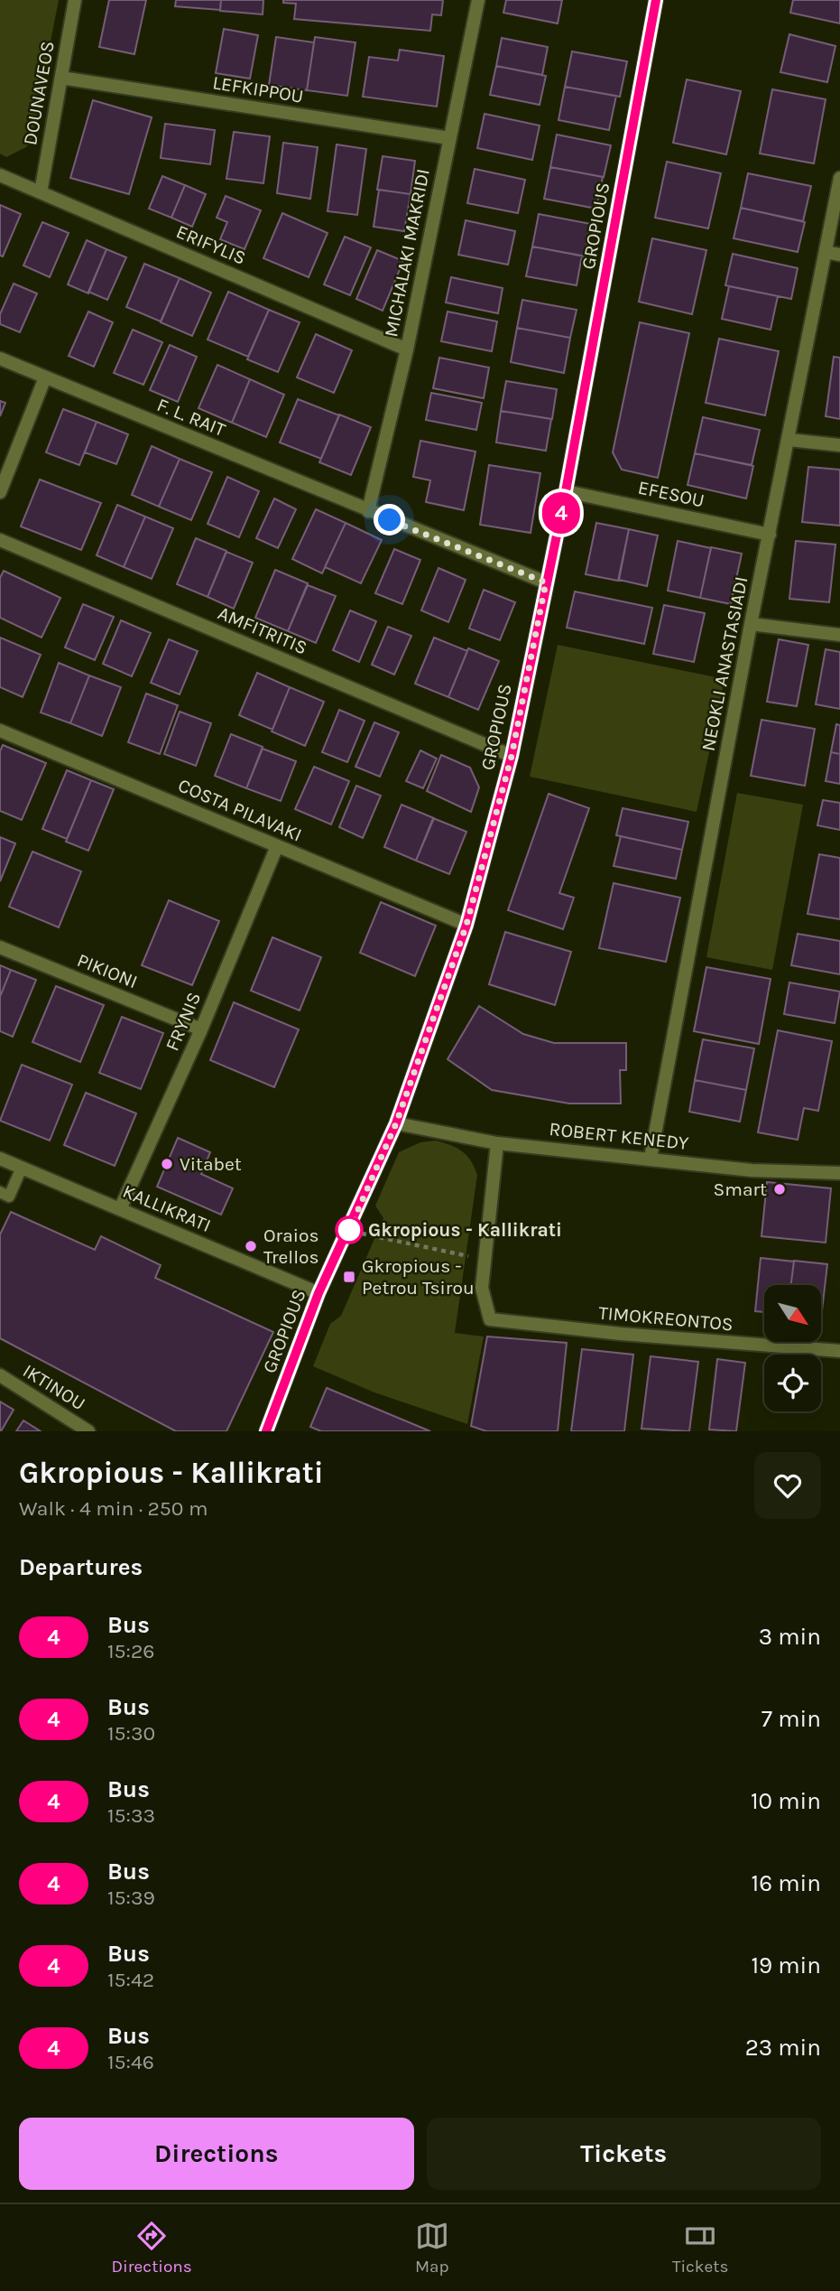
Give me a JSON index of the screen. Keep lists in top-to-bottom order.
{
  "streets": {
    "street": [
      "LEFKIPPOU",
      "DOUNAVEOS",
      "GROPIOUS",
      "ERIFYLIS",
      "MICHALAKI MAKRIDI",
      "F. L. RAIT",
      "EFESOU",
      "AMFITRITIS",
      "NEOKLI ANASTASIADI",
      "COSTA PILAVAKI",
      "PIKIONI",
      "FRYNIS",
      "ROBERT KENEDY",
      "KALLIKRATI",
      "TIMOKREONTOS",
      "IKTINOU"
    ]
  },
  "crossings": [
    ["LEFKIPPOU", "DOUNAVEOS"],
    ["LEFKIPPOU", "MICHALAKI MAKRIDI"],
    ["DOUNAVEOS", "ERIFYLIS"],
    ["GROPIOUS", "F. L. RAIT"],
    ["GROPIOUS", "EFESOU"],
    ["GROPIOUS", "AMFITRITIS"],
    ["GROPIOUS", "COSTA PILAVAKI"],
    ["GROPIOUS", "ROBERT KENEDY"],
    ["GROPIOUS", "KALLIKRATI"],
    ["ERIFYLIS", "MICHALAKI MAKRIDI"],
    ["MICHALAKI MAKRIDI", "F. L. RAIT"],
    ["EFESOU", "NEOKLI ANASTASIADI"],
    ["NEOKLI ANASTASIADI", "ROBERT KENEDY"],
    ["COSTA PILAVAKI", "FRYNIS"],
    ["PIKIONI", "FRYNIS"],
    ["FRYNIS", "KALLIKRATI"]
  ],
  "places": {
    "other": [
      "Vitabet",
      "Smart",
      "Gkropious - Kallikrati",
      "Oraios Trellos"
    ],
    "transit": ["Gkropious - Petrou Tsirou"]
  },
  "lines": ["bus line 4"],
  "north": "bottom right",
  "page": {
    "on_map": "4",
    "heading": [
      ["Gkropious - Kallikrati", "Walk · 4 min · 250 m"],
      "Departures"
    ],
    "list": [
      {
        "mark": "4",
        "name": "Bus",
        "note": "15:26",
        "value": "3 min"
      },
      {
        "mark": "4",
        "name": "Bus",
        "note": "15:30",
        "value": "7 min"
      },
      {
        "mark": "4",
        "name": "Bus",
        "note": "15:33",
        "value": "10 min"
      },
      {
        "mark": "4",
        "name": "Bus",
        "note": "15:39",
        "value": "16 min"
      },
      {
        "mark": "4",
        "name": "Bus",
        "note": "15:42",
        "value": "19 min"
      },
      {
        "mark": "4",
        "name": "Bus",
        "note": "15:46",
        "value": "23 min"
      }
    ],
    "buttons": ["Directions", "Tickets"],
    "tabs": ["Directions", "Map", "Tickets"]
  }
}
